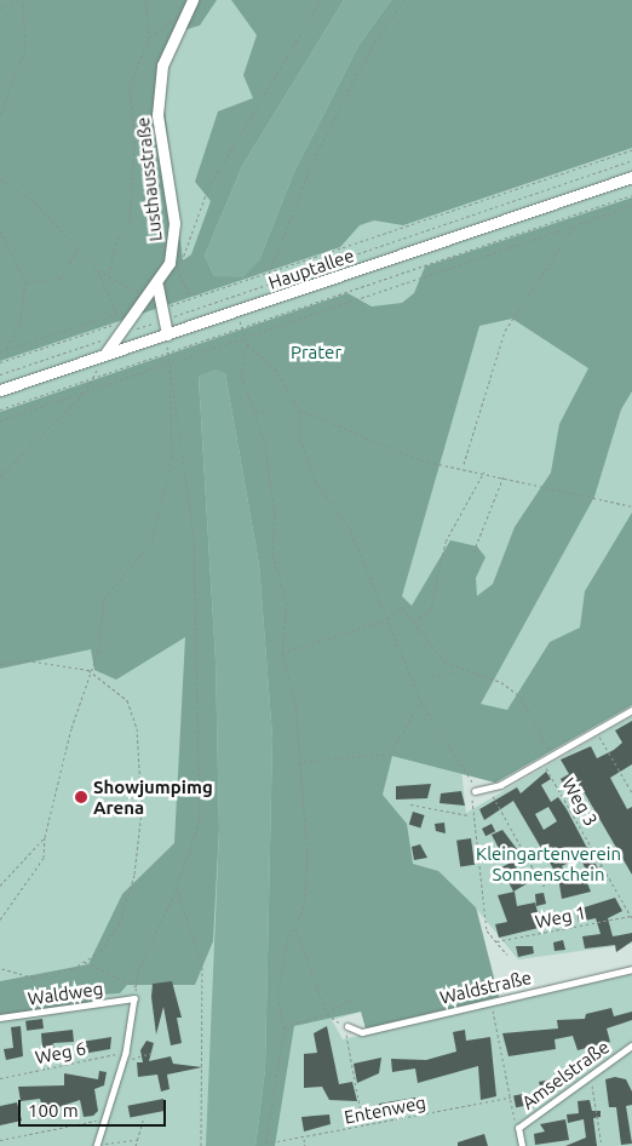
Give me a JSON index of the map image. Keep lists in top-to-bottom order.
{
  "streets": {
    "street": ["Lusthausstraße", "Hauptallee"],
    "lane": ["Waldstraße", "Waldweg", "Amselstraße"],
    "path": [
      "Weg 3",
      "Weg 1",
      "Weg 6",
      "Entenweg"
    ]
  },
  "crossings": [
    ["Lusthausstraße", "Hauptallee"],
    ["Weg 3", "Weg 1"]
  ],
  "parks": ["Prater", "Kleingartenverein Sonnenschein"],
  "places": ["Showjumpimg Arena"],
  "scale_bar": "100 m"
}
